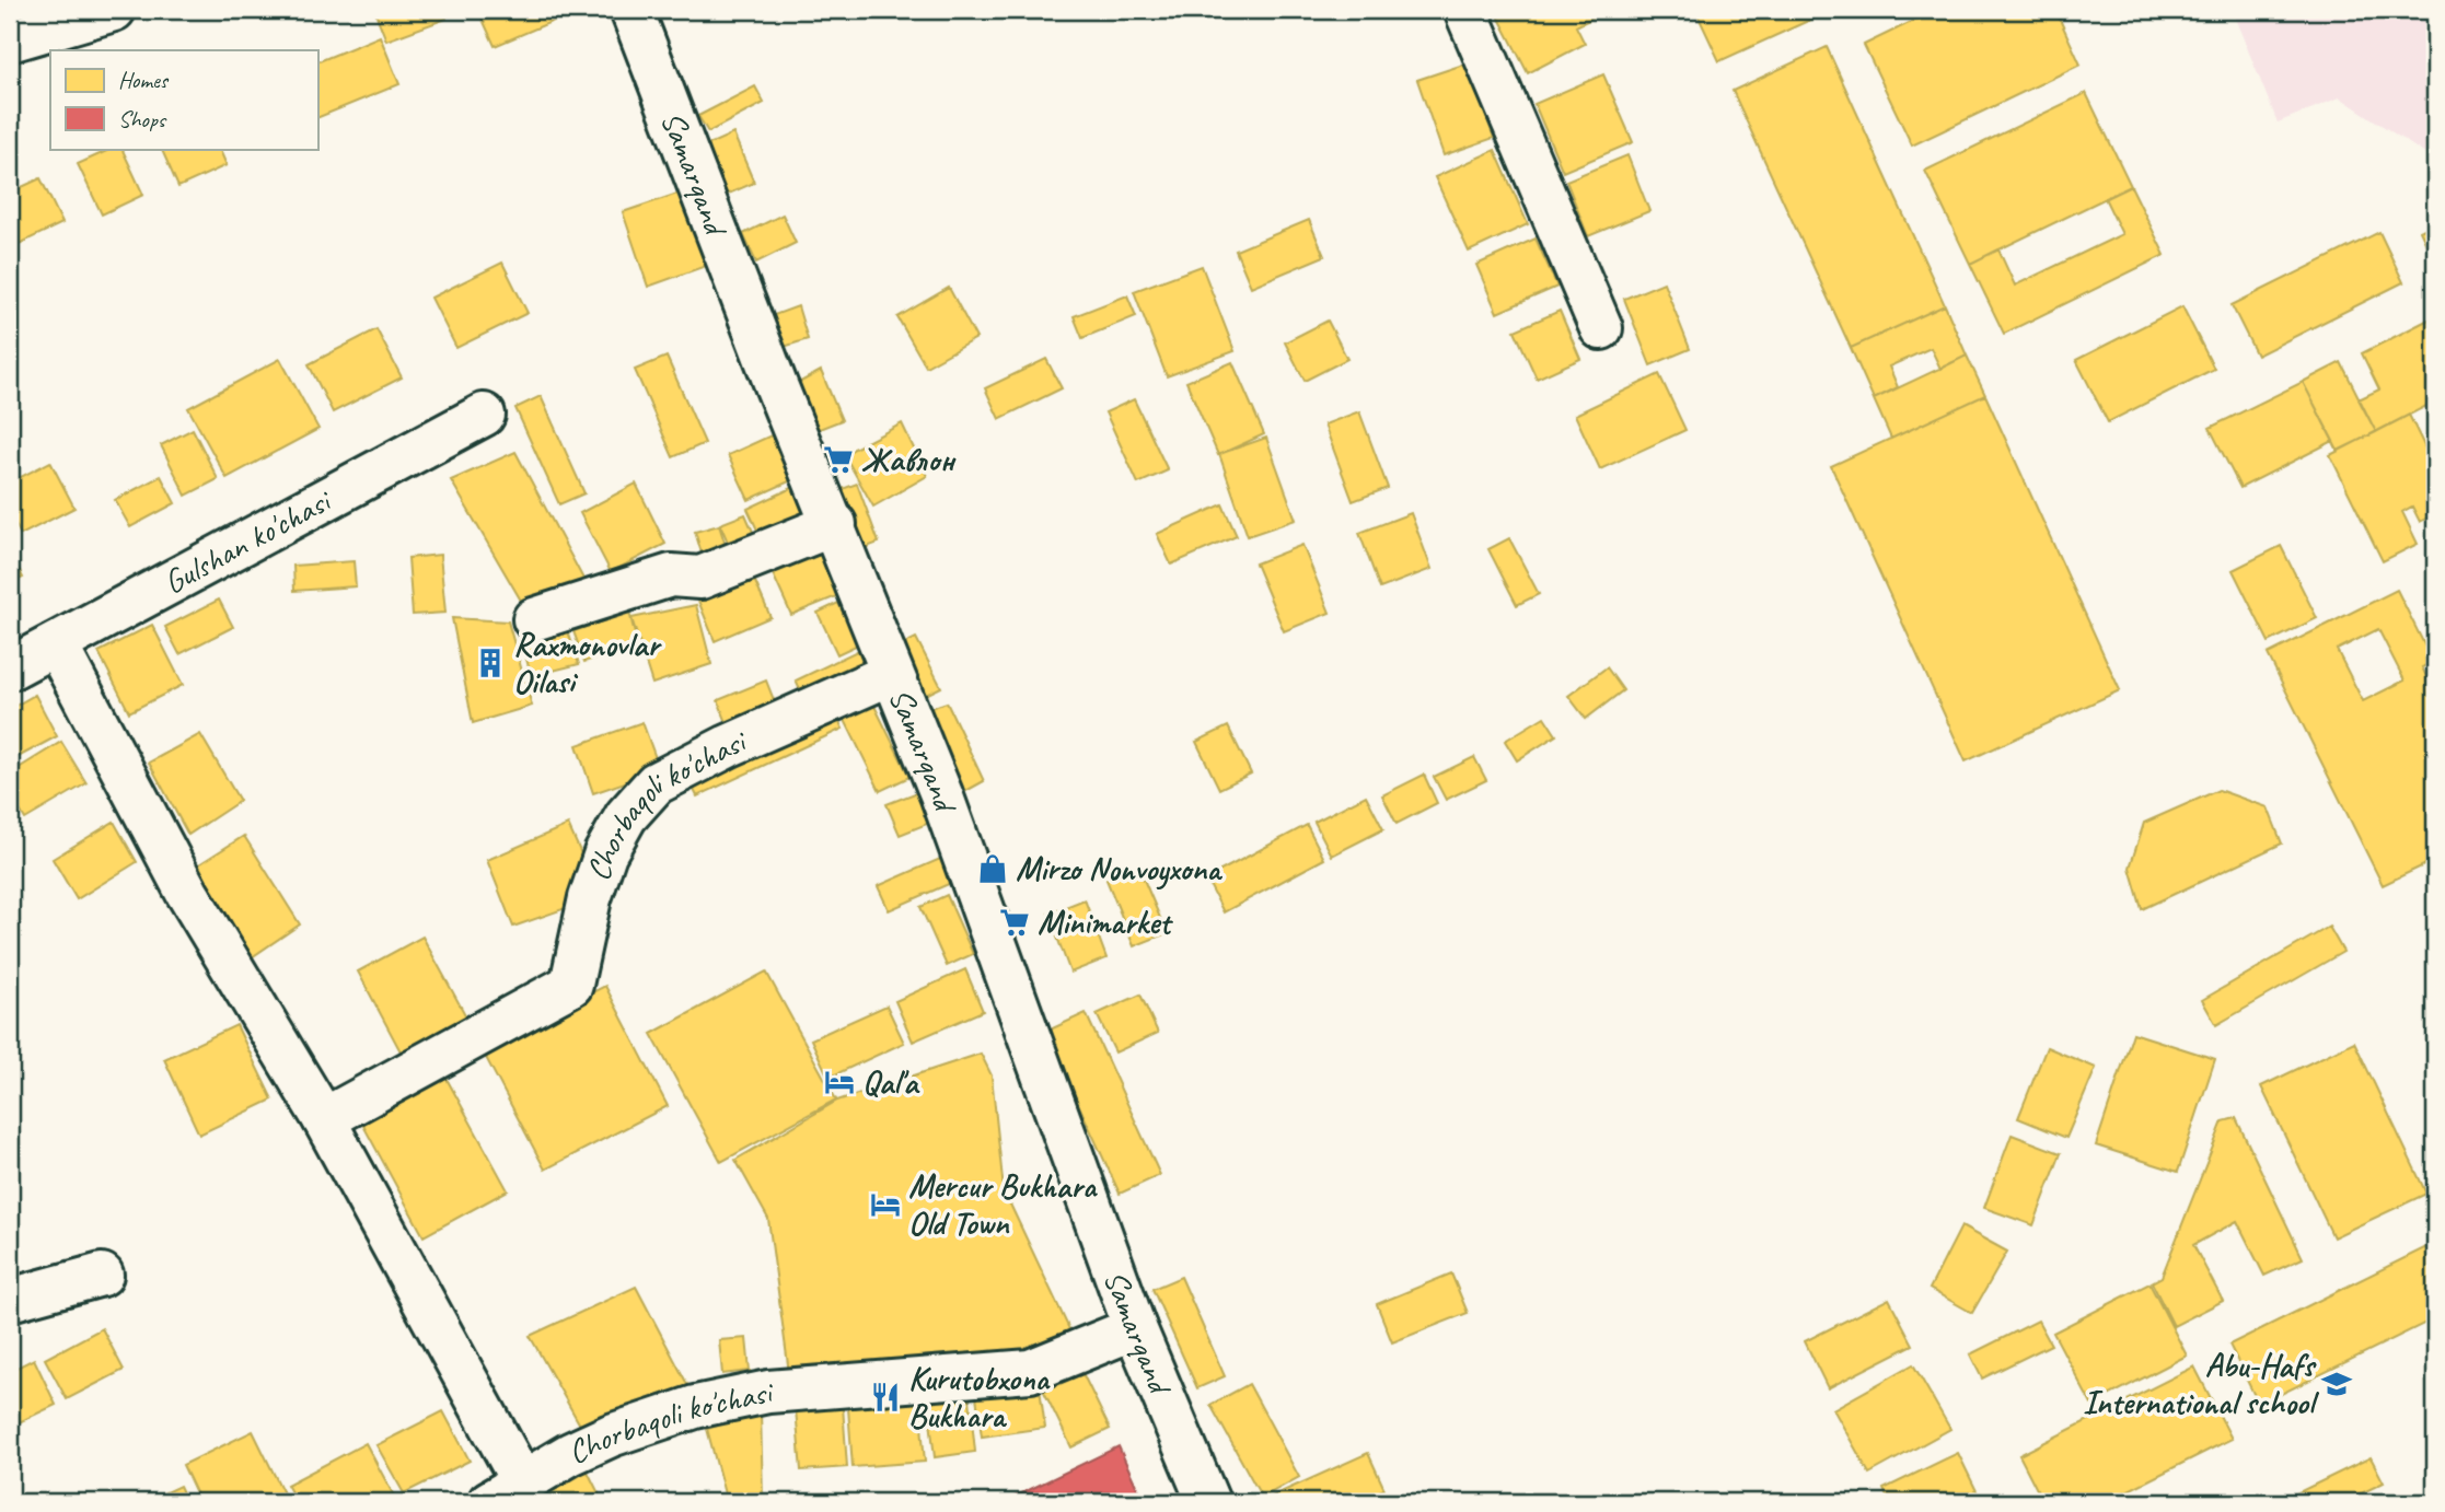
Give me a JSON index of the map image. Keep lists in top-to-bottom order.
{
  "streets": {
    "street": ["Samarqand", "Gulshan ko'chasi", "Chorbaqoli ko'chasi"]
  },
  "crossings": [
    ["Samarqand", "Chorbaqoli ko'chasi"],
    ["Gulshan ko'chasi", "Chorbaqoli ko'chasi"]
  ],
  "places": {
    "supermarket": ["Жавлон", "Minimarket"],
    "building": ["Raxmonovlar Oilasi"],
    "shop": ["Mirzo Nonvoyxona"],
    "hotel": ["Qal'a", "Mercur Bukhara Old Town"],
    "school or university": ["Abu-Hafs International school"],
    "restaurant": ["Kurutobxona Bukhara"]
  },
  "legend": ["Homes", "Shops"]
}
